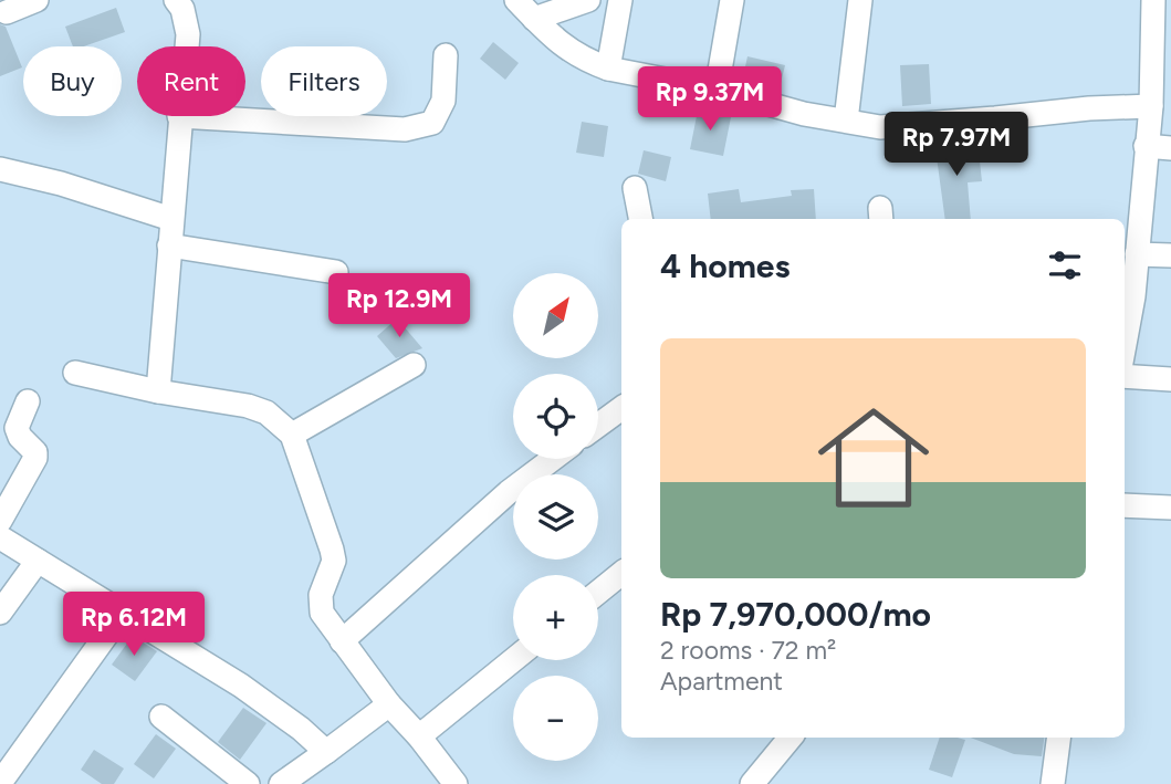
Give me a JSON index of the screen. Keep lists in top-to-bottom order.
{
  "north": "top right",
  "page": {
    "chip": ["Buy", "Rent", "Filters"],
    "price": [
      "Rp 9.37M",
      "Rp 7.97M",
      "Rp 12.9M",
      "Rp 6.12M"
    ],
    "heading": "4 homes",
    "map_buttons": ["+", "−"],
    "list": [
      {
        "name": "Rp 7,970,000/mo",
        "note": "2 rooms · 72 m² · Apartment"
      }
    ]
  }
}
